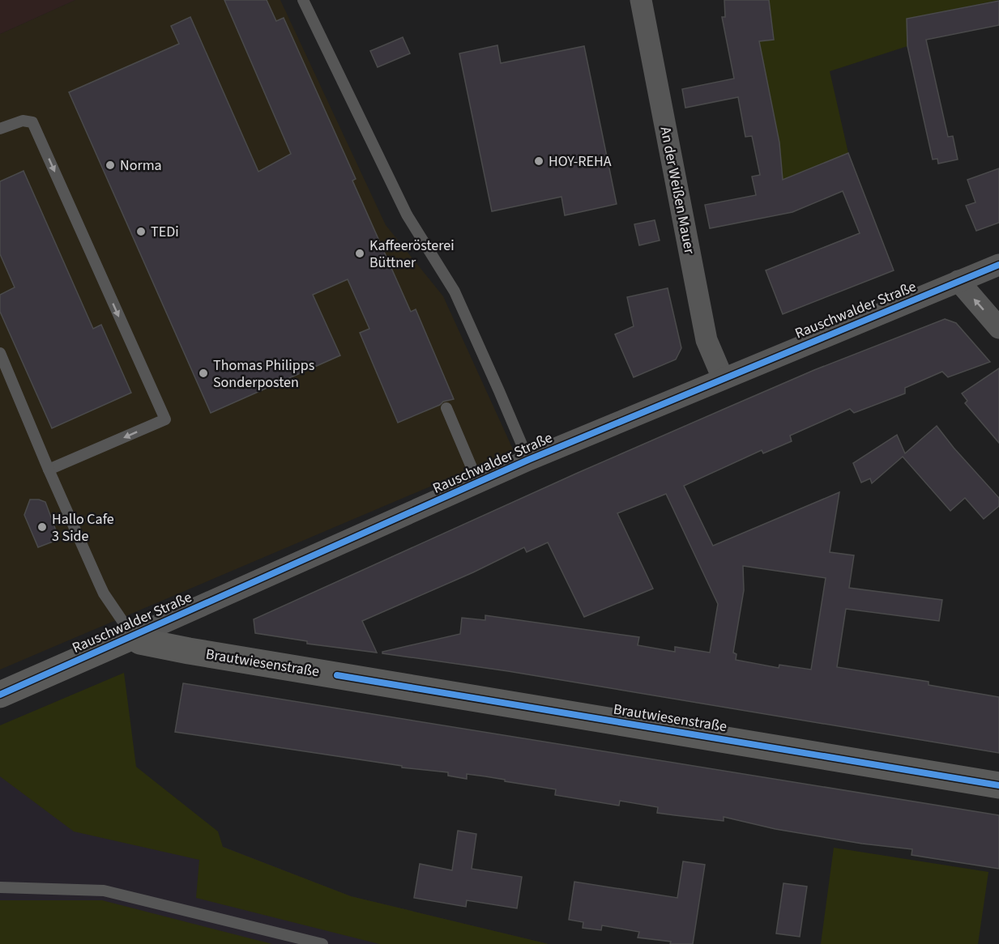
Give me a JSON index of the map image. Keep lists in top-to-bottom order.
{
  "streets": {
    "main road": ["Rauschwalder Straße", "Brautwiesenstraße"],
    "street": ["An der Weißen Mauer"]
  },
  "crossings": [
    ["An der Weißen Mauer", "Rauschwalder Straße"],
    ["Rauschwalder Straße", "Brautwiesenstraße"]
  ],
  "places": [
    "HOY-REHA",
    "Norma",
    "TEDi",
    "Kaffeerösterei Büttner",
    "Thomas Philipps Sonderposten",
    "Hallo Cafe 3 Side"
  ]
}
